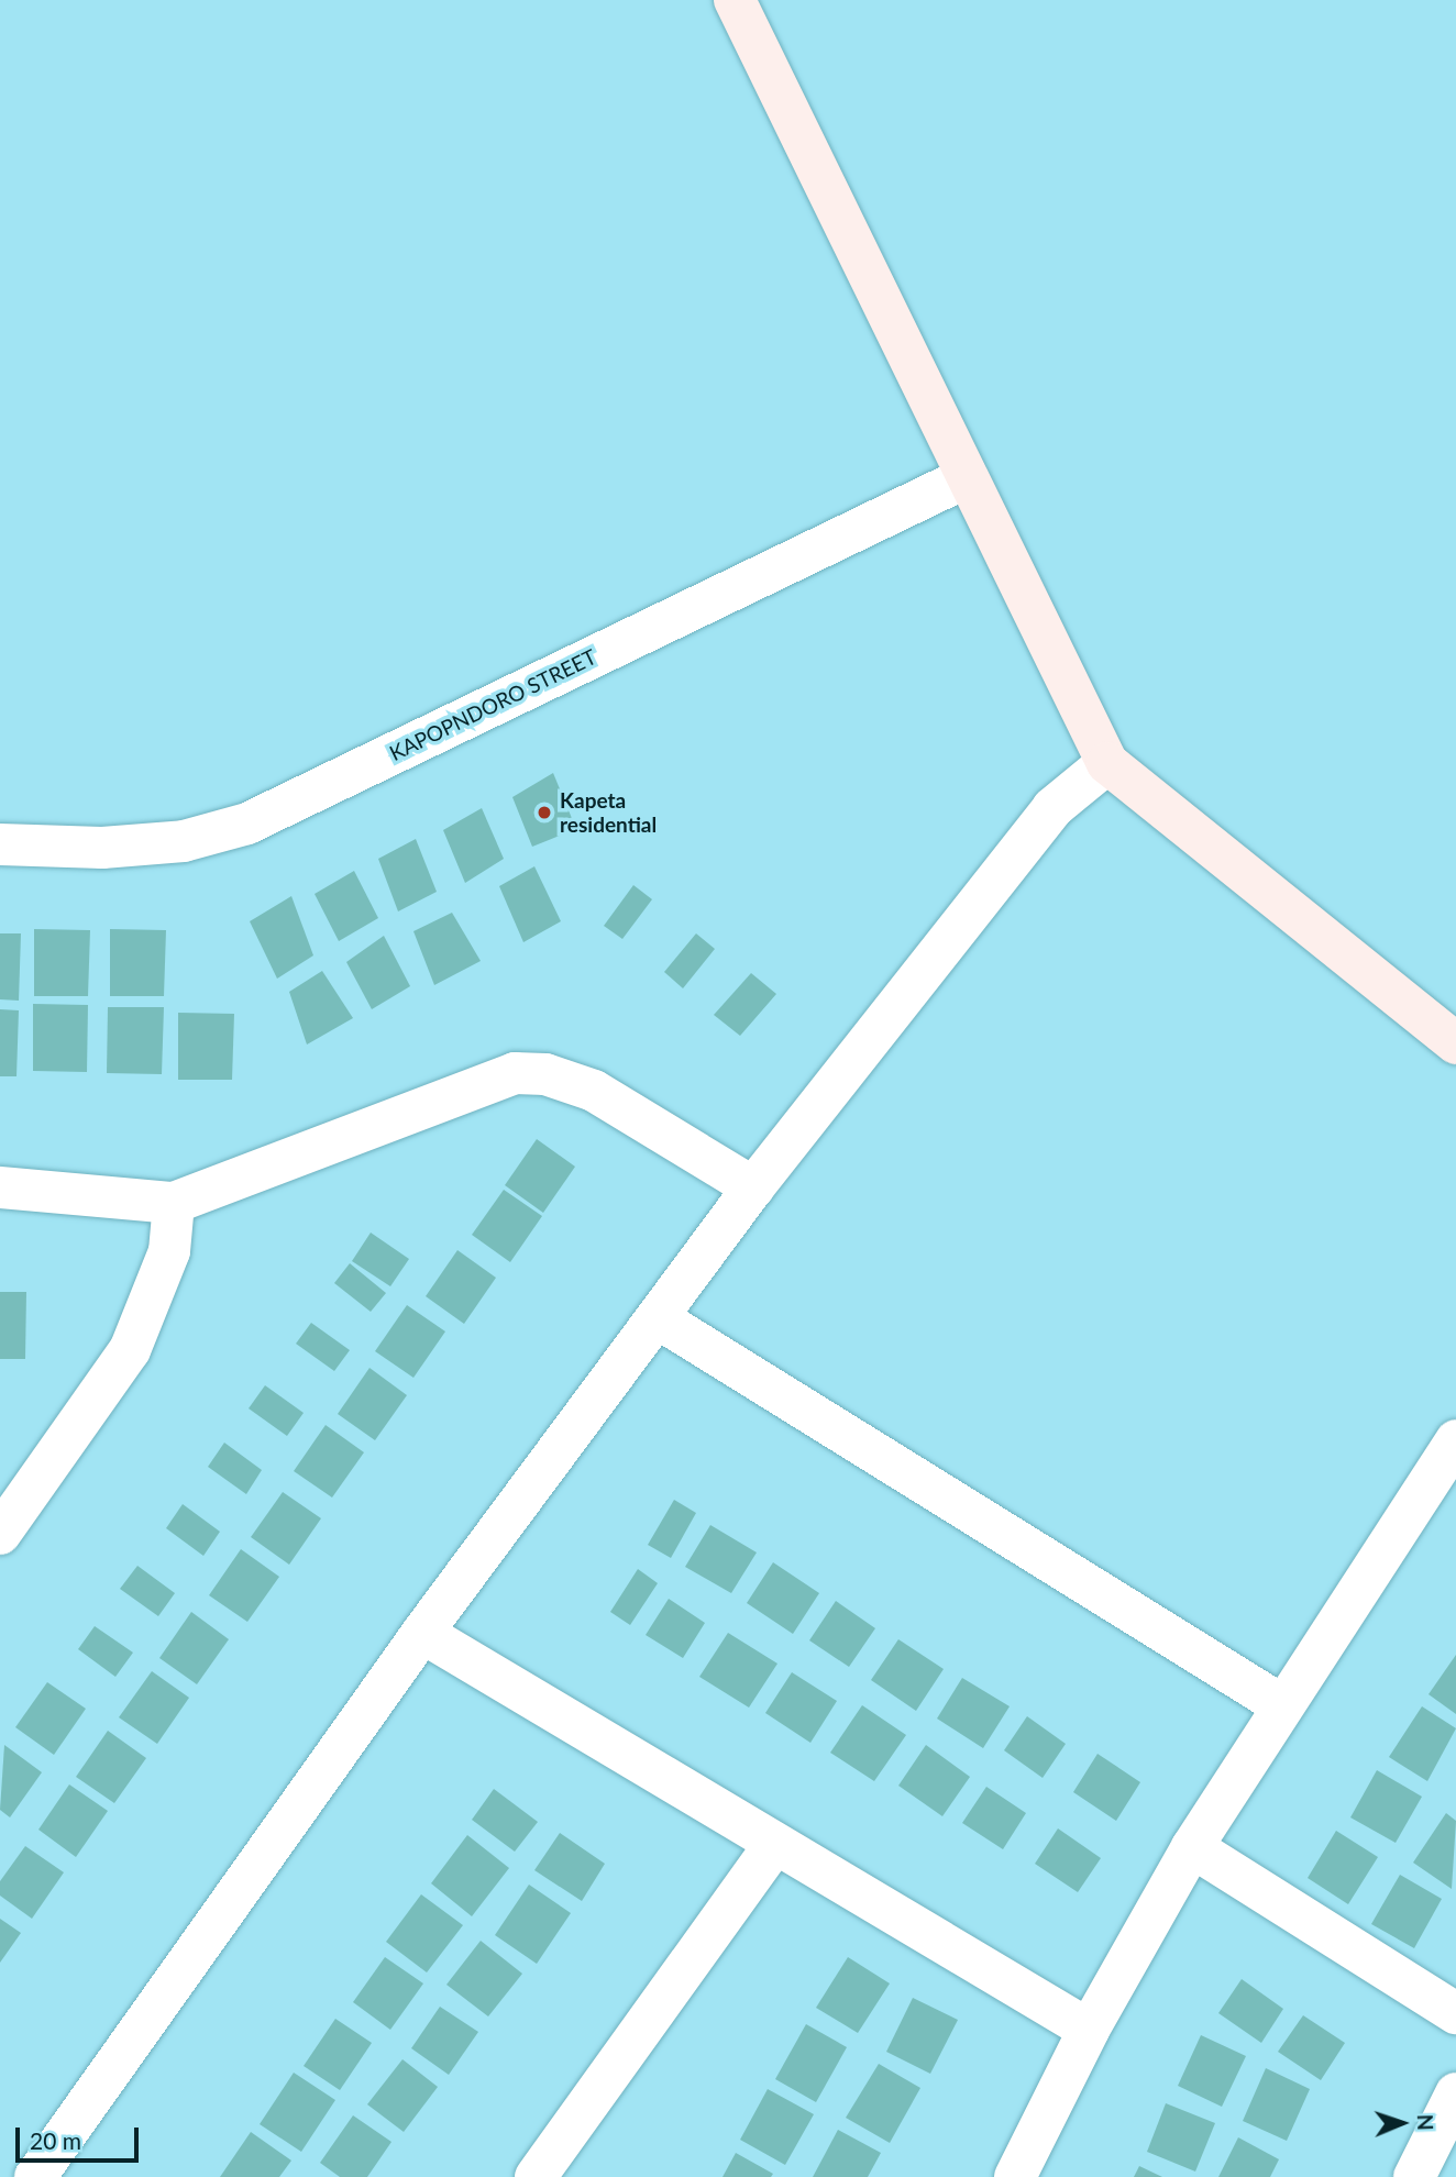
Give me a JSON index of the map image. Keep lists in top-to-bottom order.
{
  "streets": {
    "street": ["KAPOPNDORO STREET"]
  },
  "places": ["Kapeta residential"],
  "scale_bar": "20 m",
  "north": "right"
}
